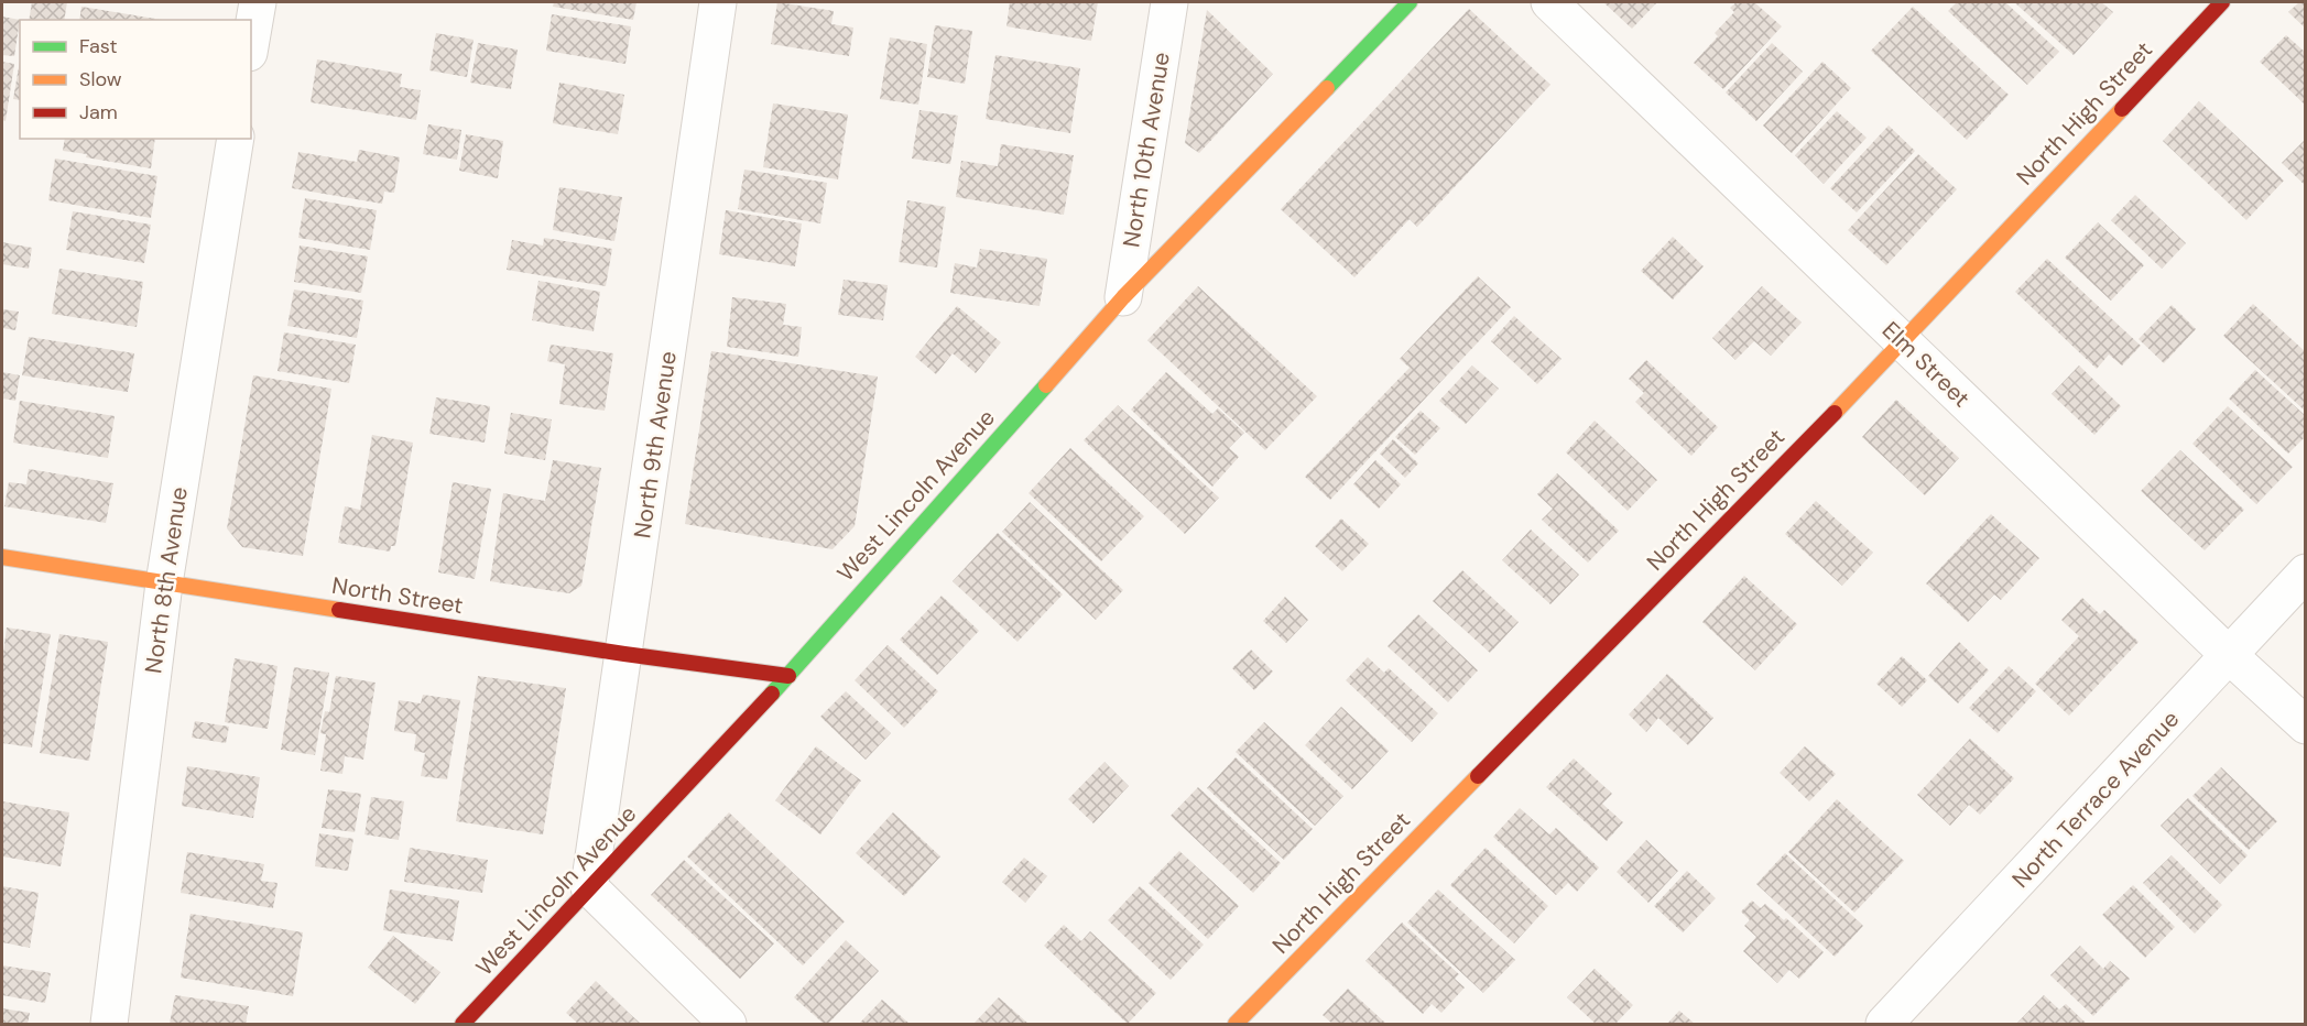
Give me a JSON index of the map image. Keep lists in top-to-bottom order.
{
  "streets": {
    "street": [
      "North High Street",
      "North 10th Avenue",
      "Elm Street",
      "North 9th Avenue",
      "West Lincoln Avenue",
      "North 8th Avenue",
      "North Street",
      "North Terrace Avenue"
    ]
  },
  "crossings": [
    ["North High Street", "Elm Street"],
    ["North 10th Avenue", "West Lincoln Avenue"],
    ["Elm Street", "North Terrace Avenue"],
    ["North 9th Avenue", "West Lincoln Avenue"],
    ["North 9th Avenue", "North Street"],
    ["West Lincoln Avenue", "North Street"],
    ["North 8th Avenue", "North Street"]
  ],
  "legend": ["Fast", "Slow", "Jam"]
}
